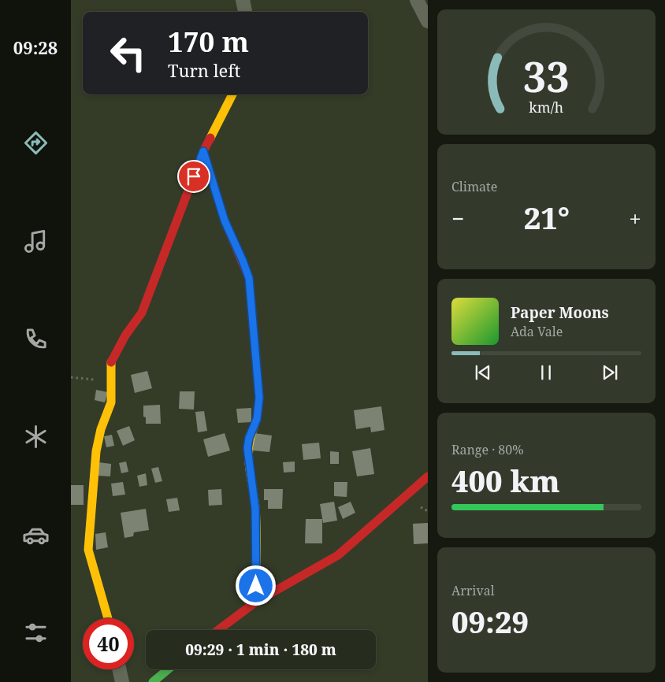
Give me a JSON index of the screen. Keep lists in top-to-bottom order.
{
  "page": {
    "tabs": "09:28",
    "turn": ["170 m", "Turn left"],
    "tile": [
      "Climate",
      ["Range · 80%", "400 km"],
      ["Arrival", "09:29"]
    ],
    "heat": ["−", "21°", "+"],
    "song": ["Paper Moons", "Ada Vale"],
    "limit": "40",
    "trip": "09:29 · 1 min · 180 m",
    "gauge": ["33", "km/h"]
  }
}
